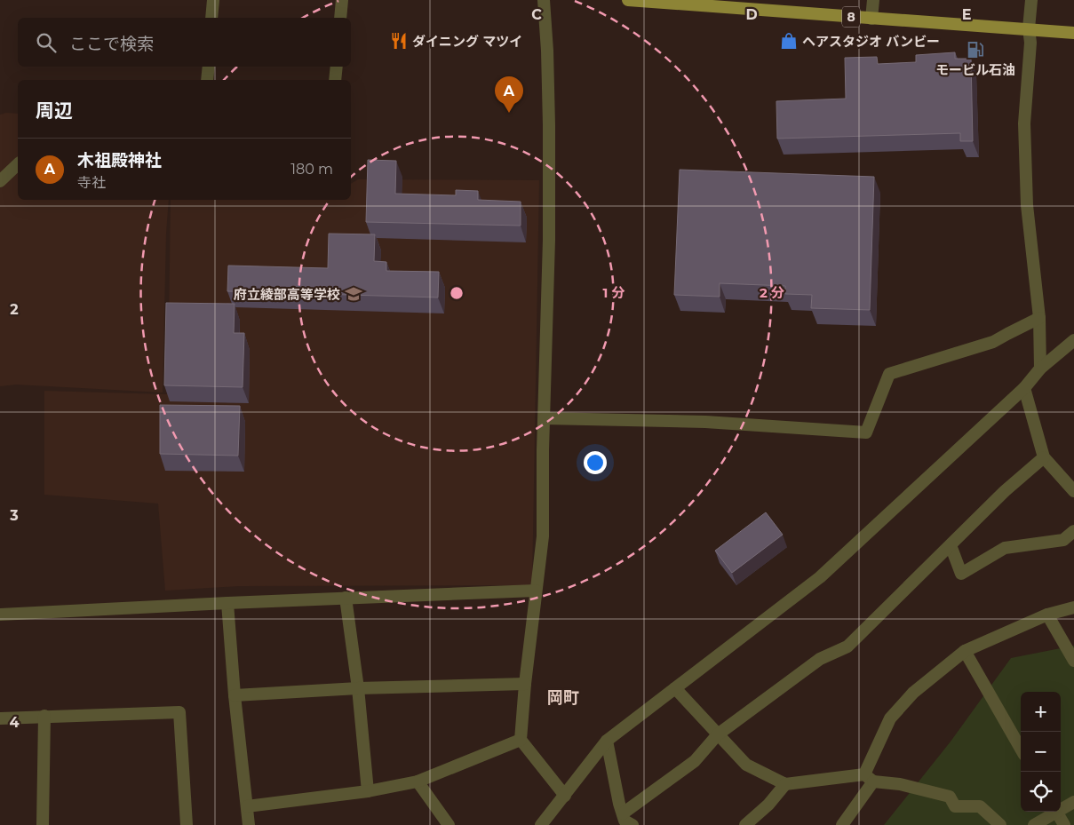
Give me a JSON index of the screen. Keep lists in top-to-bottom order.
{
  "streets": {
    "main road": ["8"]
  },
  "districts": ["岡町"],
  "places": {
    "restaurant": ["ダイニング マツイ"],
    "shop": ["ヘアスタジオ バンビー"],
    "fuel station": ["モービル石油"],
    "school or university": ["府立綾部高等学校"]
  },
  "page": {
    "search": "ここで検索",
    "pins": "A",
    "heading": "周辺",
    "list": [
      {
        "mark": "A",
        "name": "木祖殿神社",
        "note": "寺社",
        "value": "180 m"
      }
    ],
    "map_buttons": ["+", "−"]
  },
  "grid": {
    "columns": ["C", "D", "E"],
    "rows": ["2", "3", "4"]
  },
  "rings": ["1 分", "2 分"]
}
